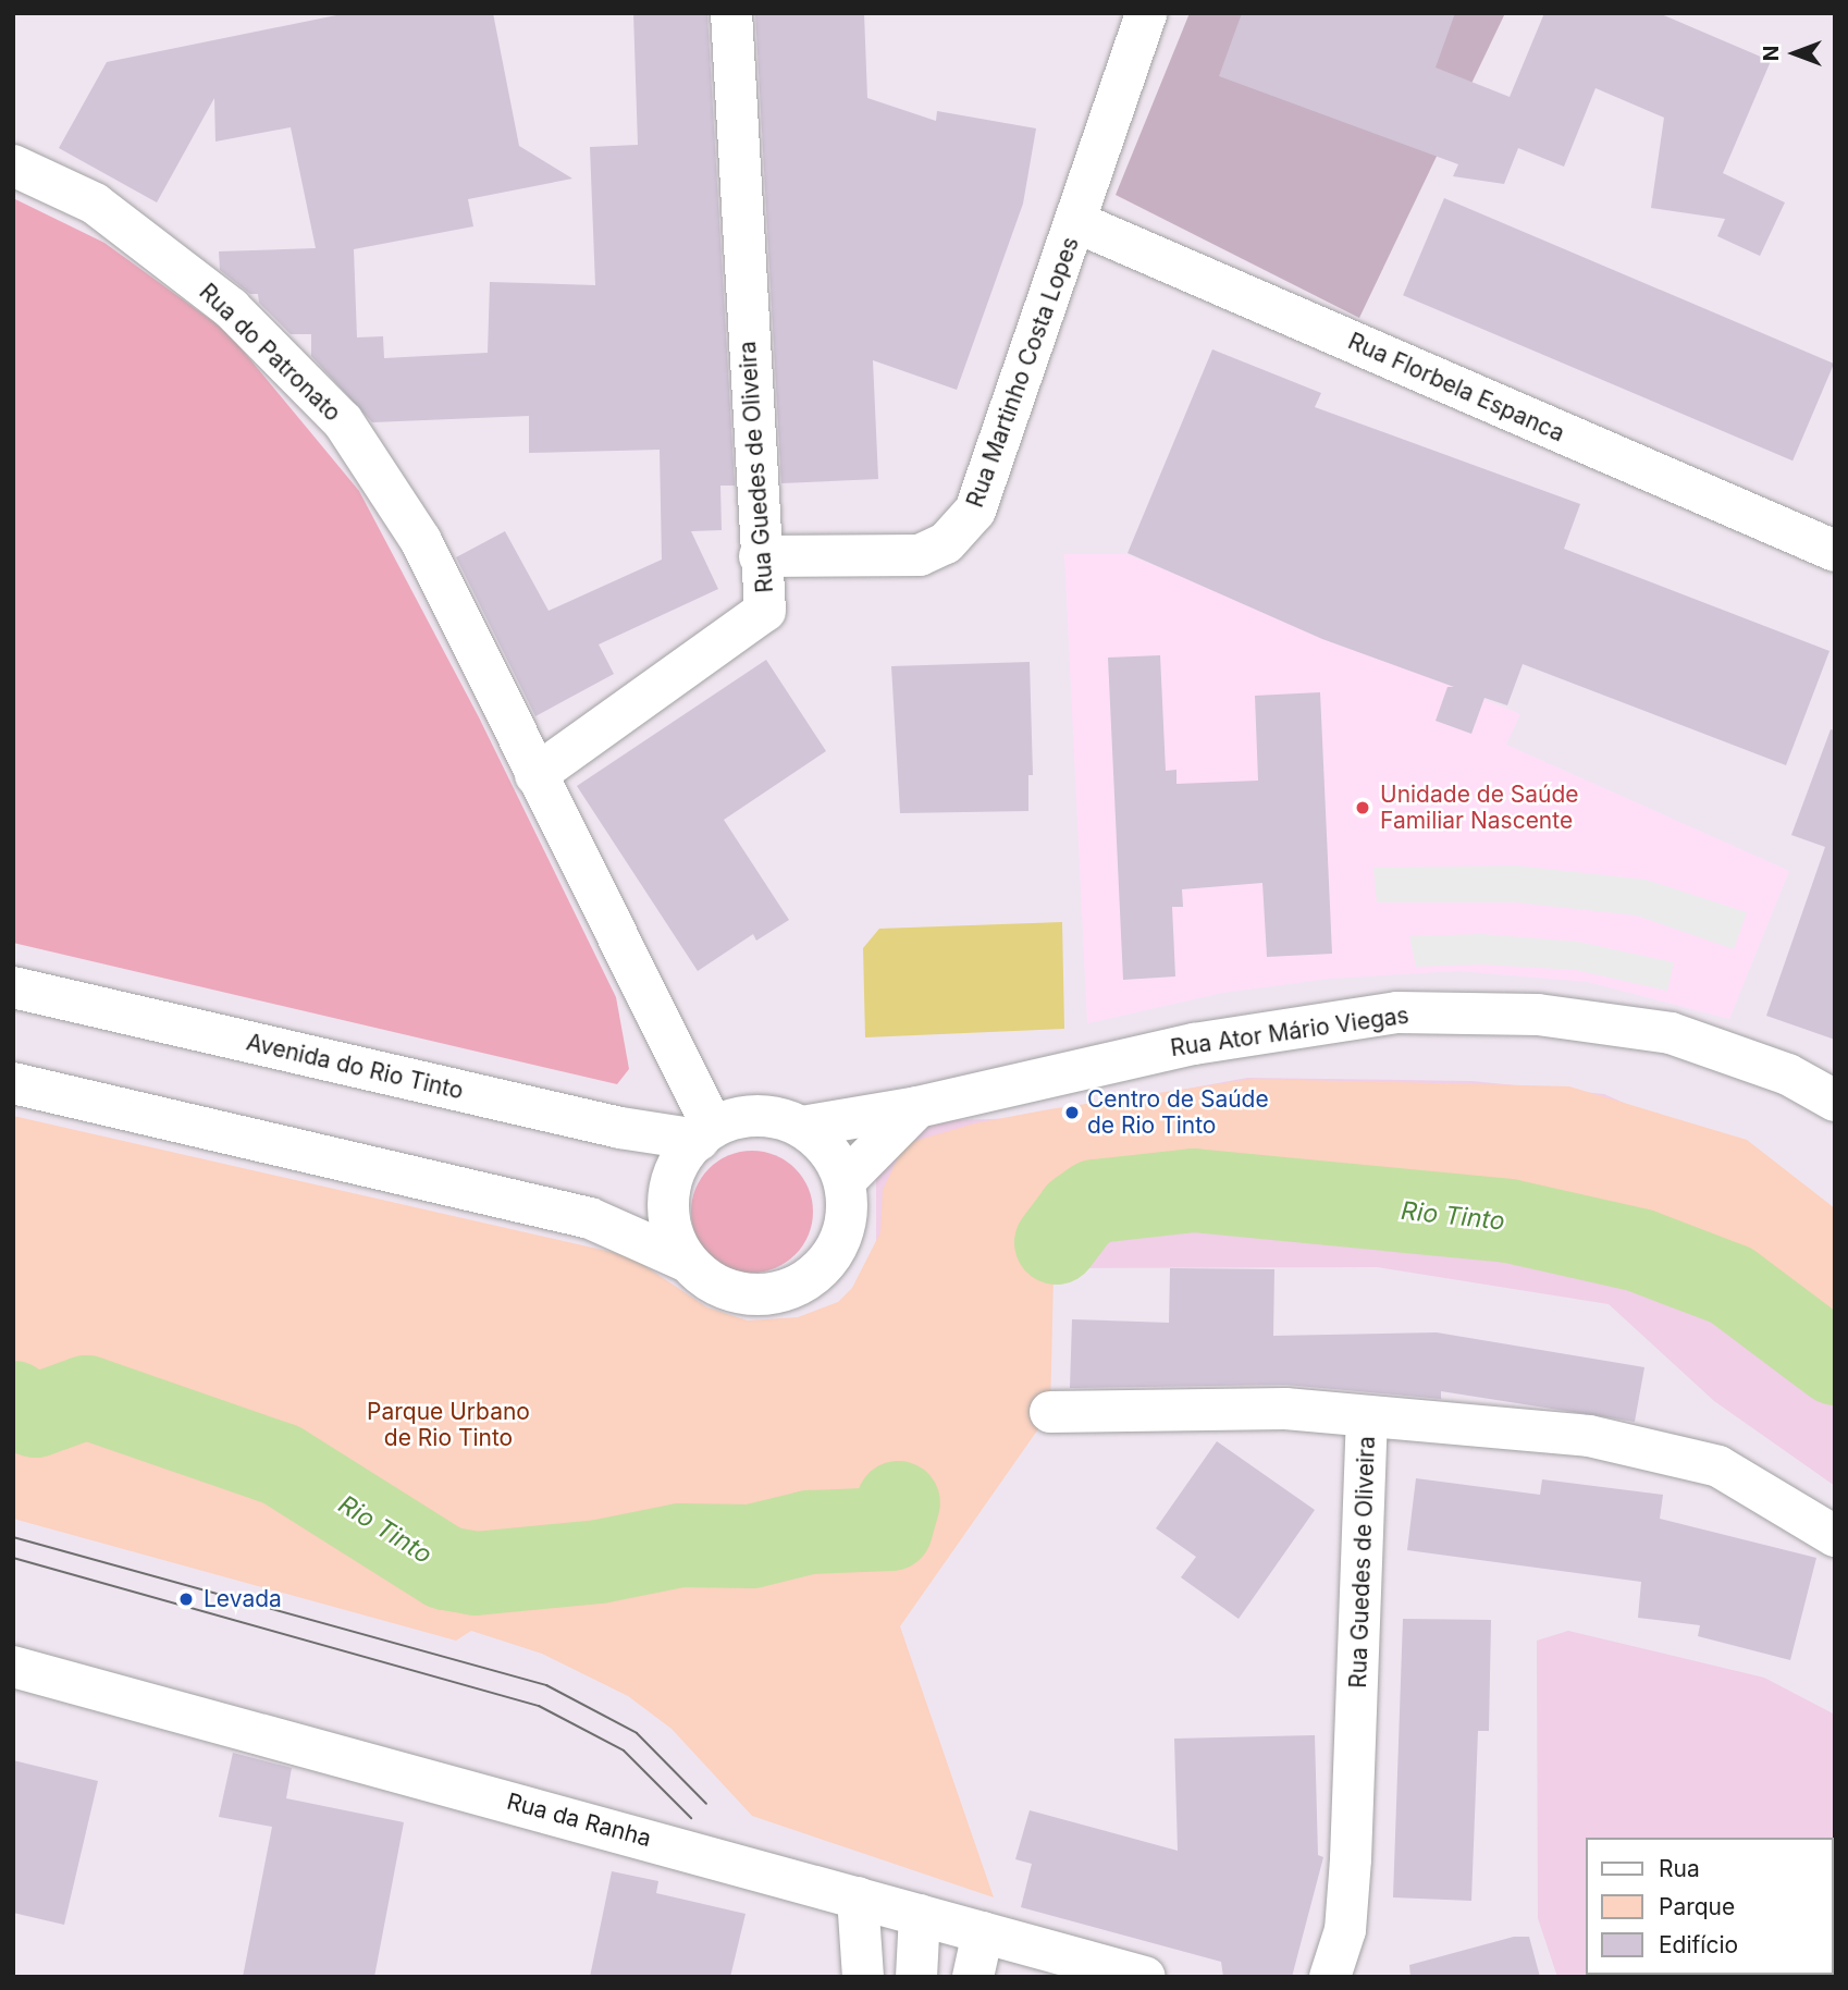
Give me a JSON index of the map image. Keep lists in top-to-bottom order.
{
  "streets": {
    "street": [
      "Rua do Patronato",
      "Rua Martinho Costa Lopes",
      "Rua Florbela Espanca",
      "Rua Guedes de Oliveira",
      "Rua Ator Mário Viegas",
      "Avenida do Rio Tinto",
      "Rua da Ranha"
    ]
  },
  "crossings": [
    ["Rua do Patronato", "Rua Guedes de Oliveira"],
    ["Rua Martinho Costa Lopes", "Rua Florbela Espanca"],
    ["Rua Martinho Costa Lopes", "Rua Guedes de Oliveira"],
    ["Rua Ator Mário Viegas", "Avenida do Rio Tinto"]
  ],
  "water": ["Rio Tinto"],
  "parks": ["Parque Urbano de Rio Tinto"],
  "places": ["Unidade de Saúde Familiar Nascente", "Centro de Saúde de Rio Tinto", "Levada"],
  "legend": ["Rua", "Parque", "Edifício"],
  "north": "left"
}
